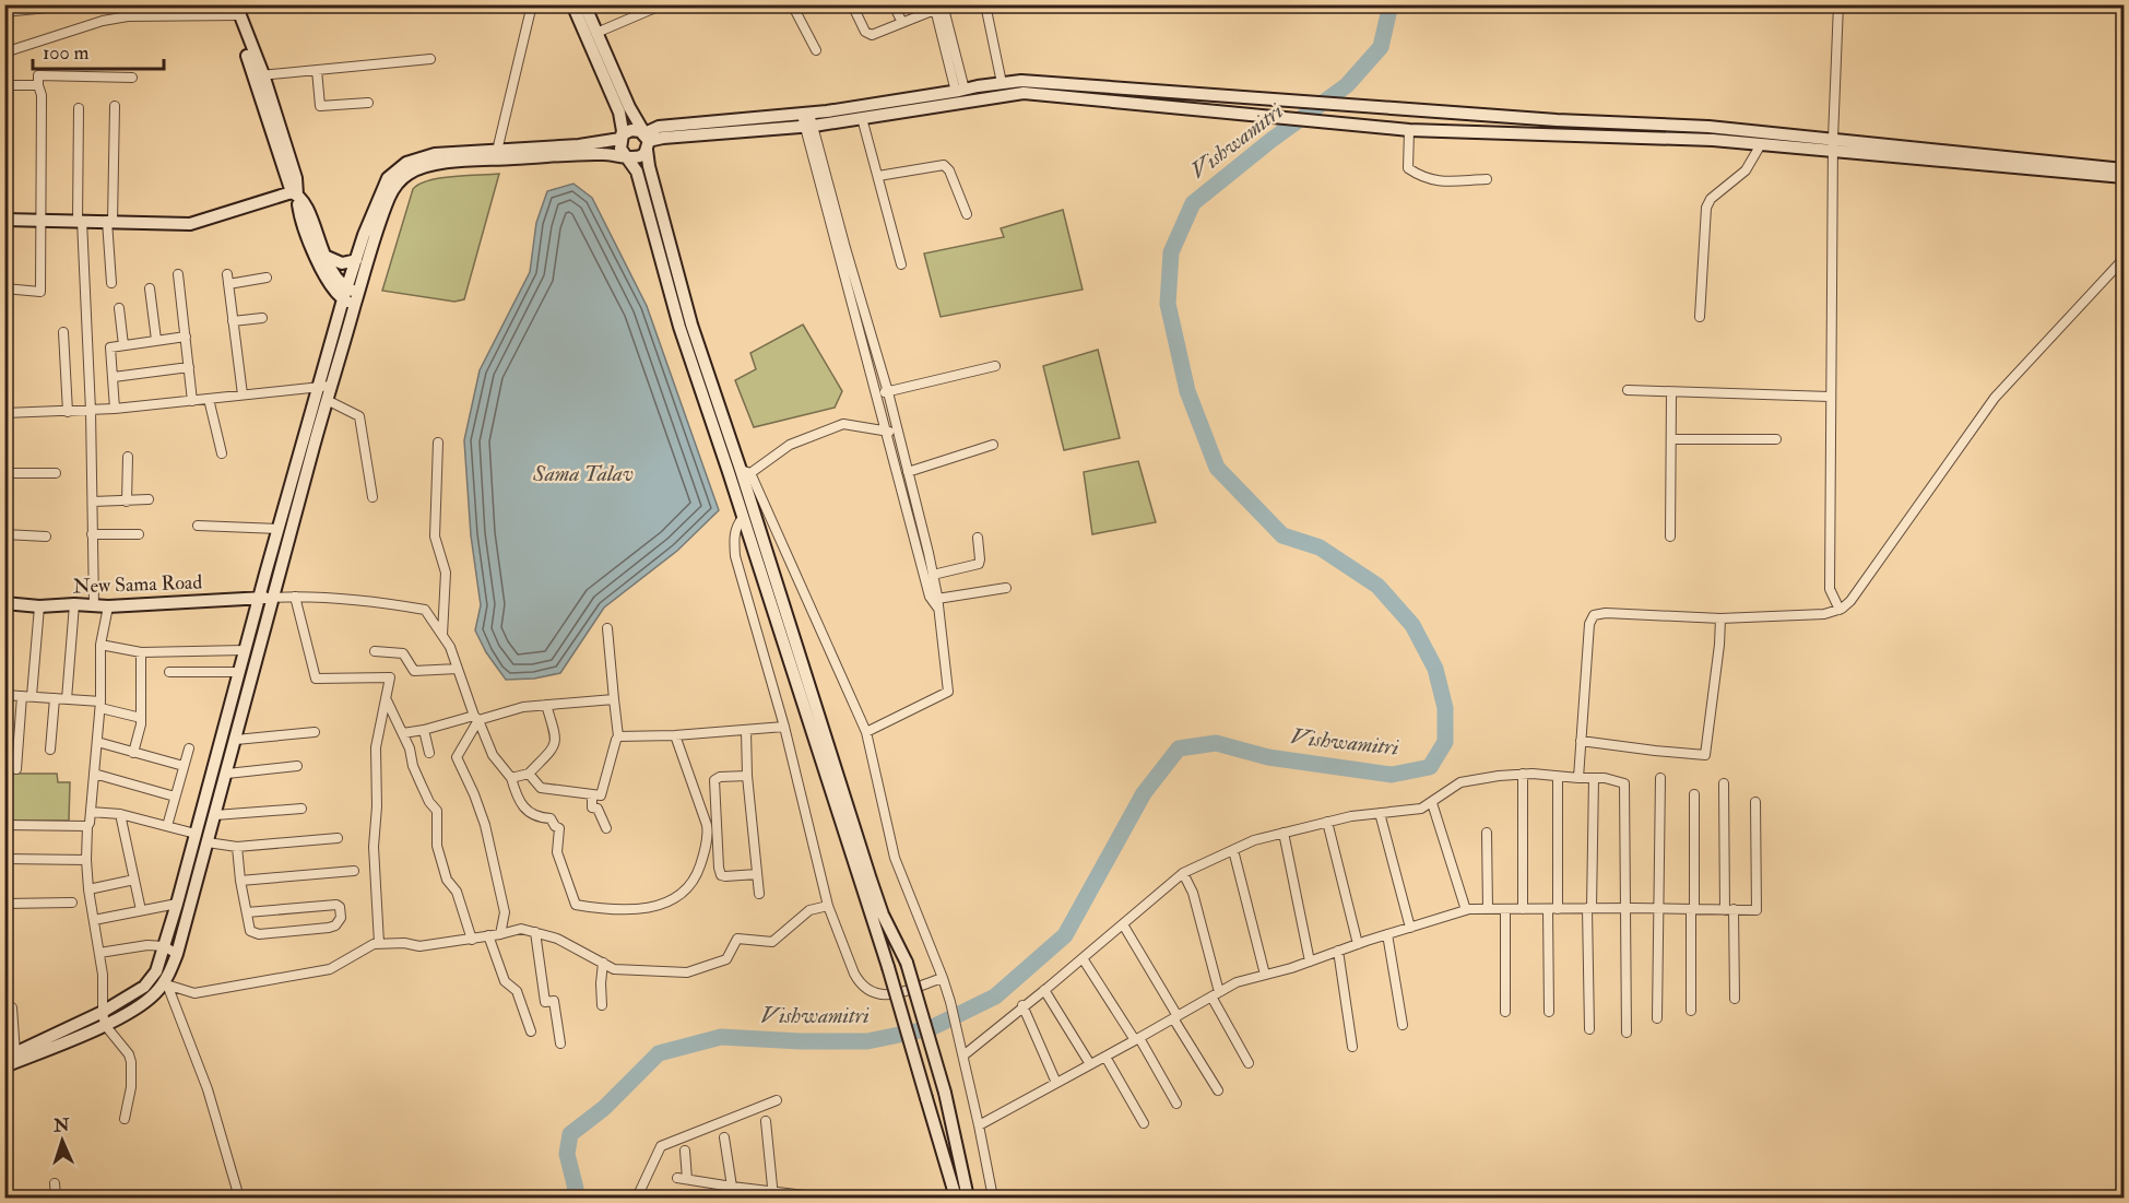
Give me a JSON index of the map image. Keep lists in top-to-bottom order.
{
  "streets": {
    "main road": ["New Sama Road"]
  },
  "water": ["Vishwamitri", "Sama Talav"],
  "scale_bar": "100 m",
  "north": "top"
}
